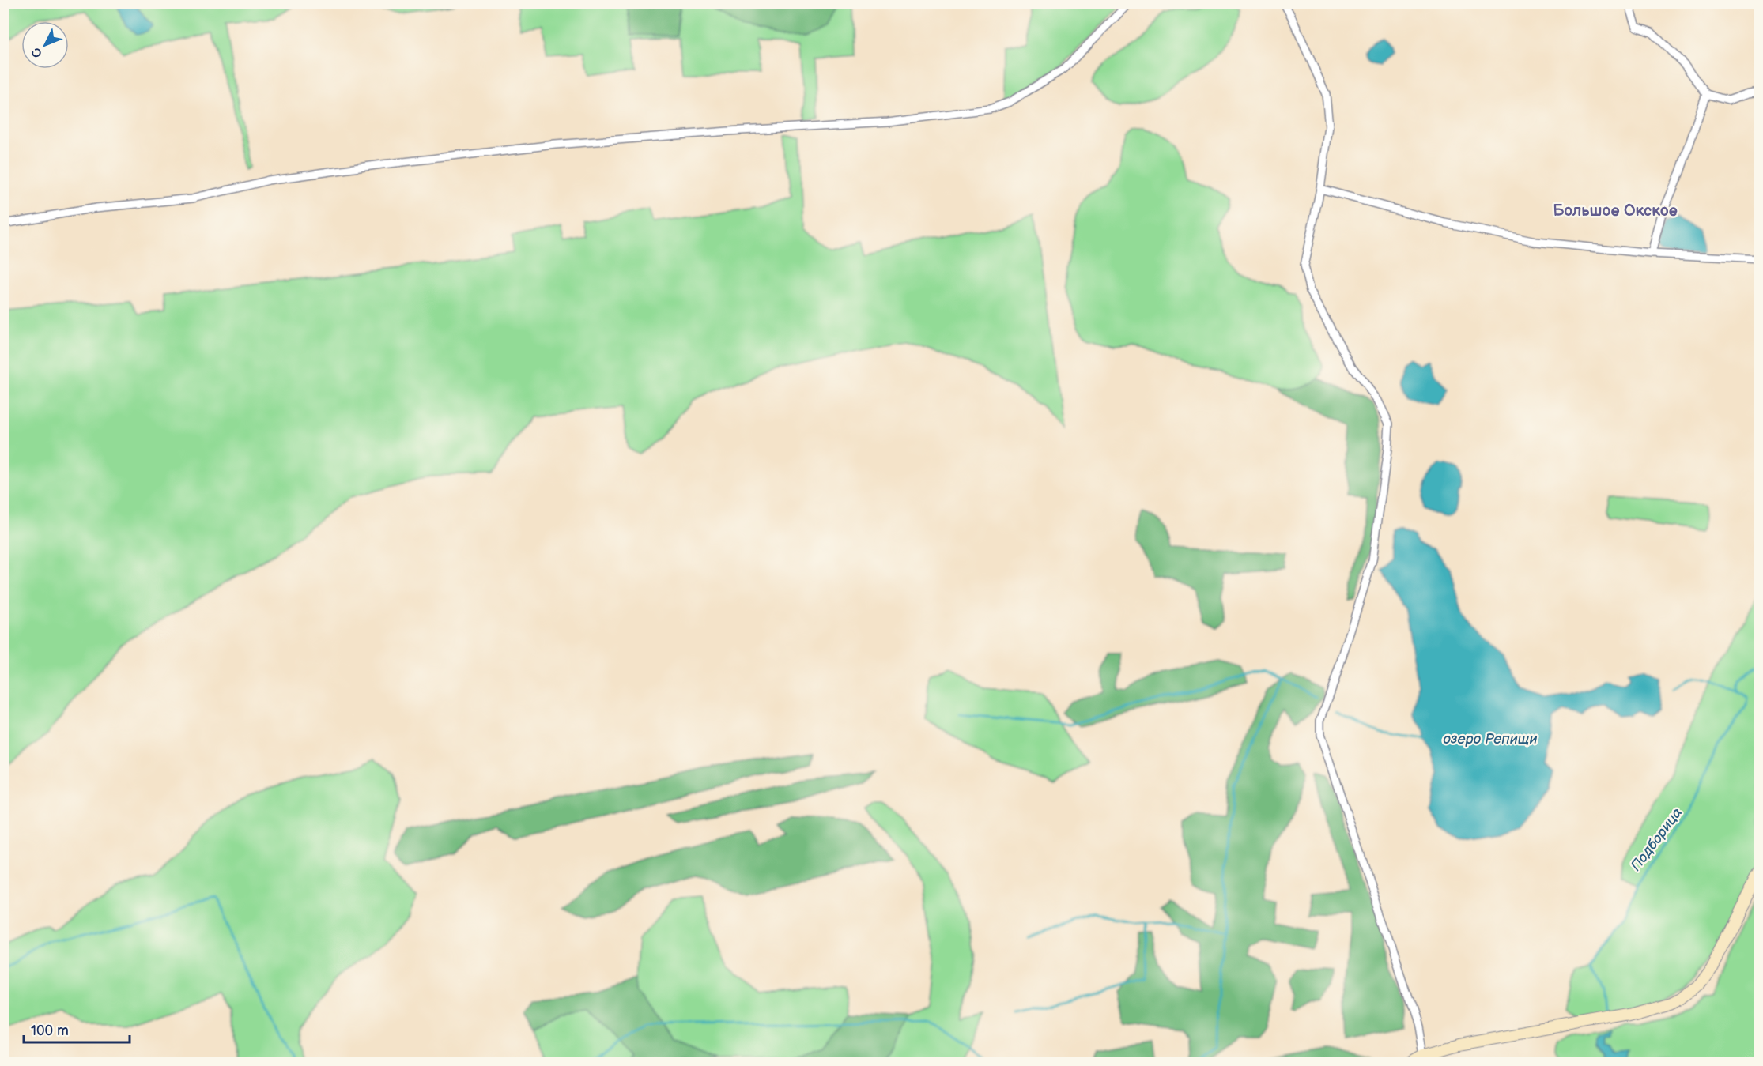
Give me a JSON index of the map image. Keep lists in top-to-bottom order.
{
  "districts": ["Большое Окское"],
  "water": ["озеро Репищи", "Подборица"],
  "scale_bar": "100 m",
  "north": "bottom left"
}
